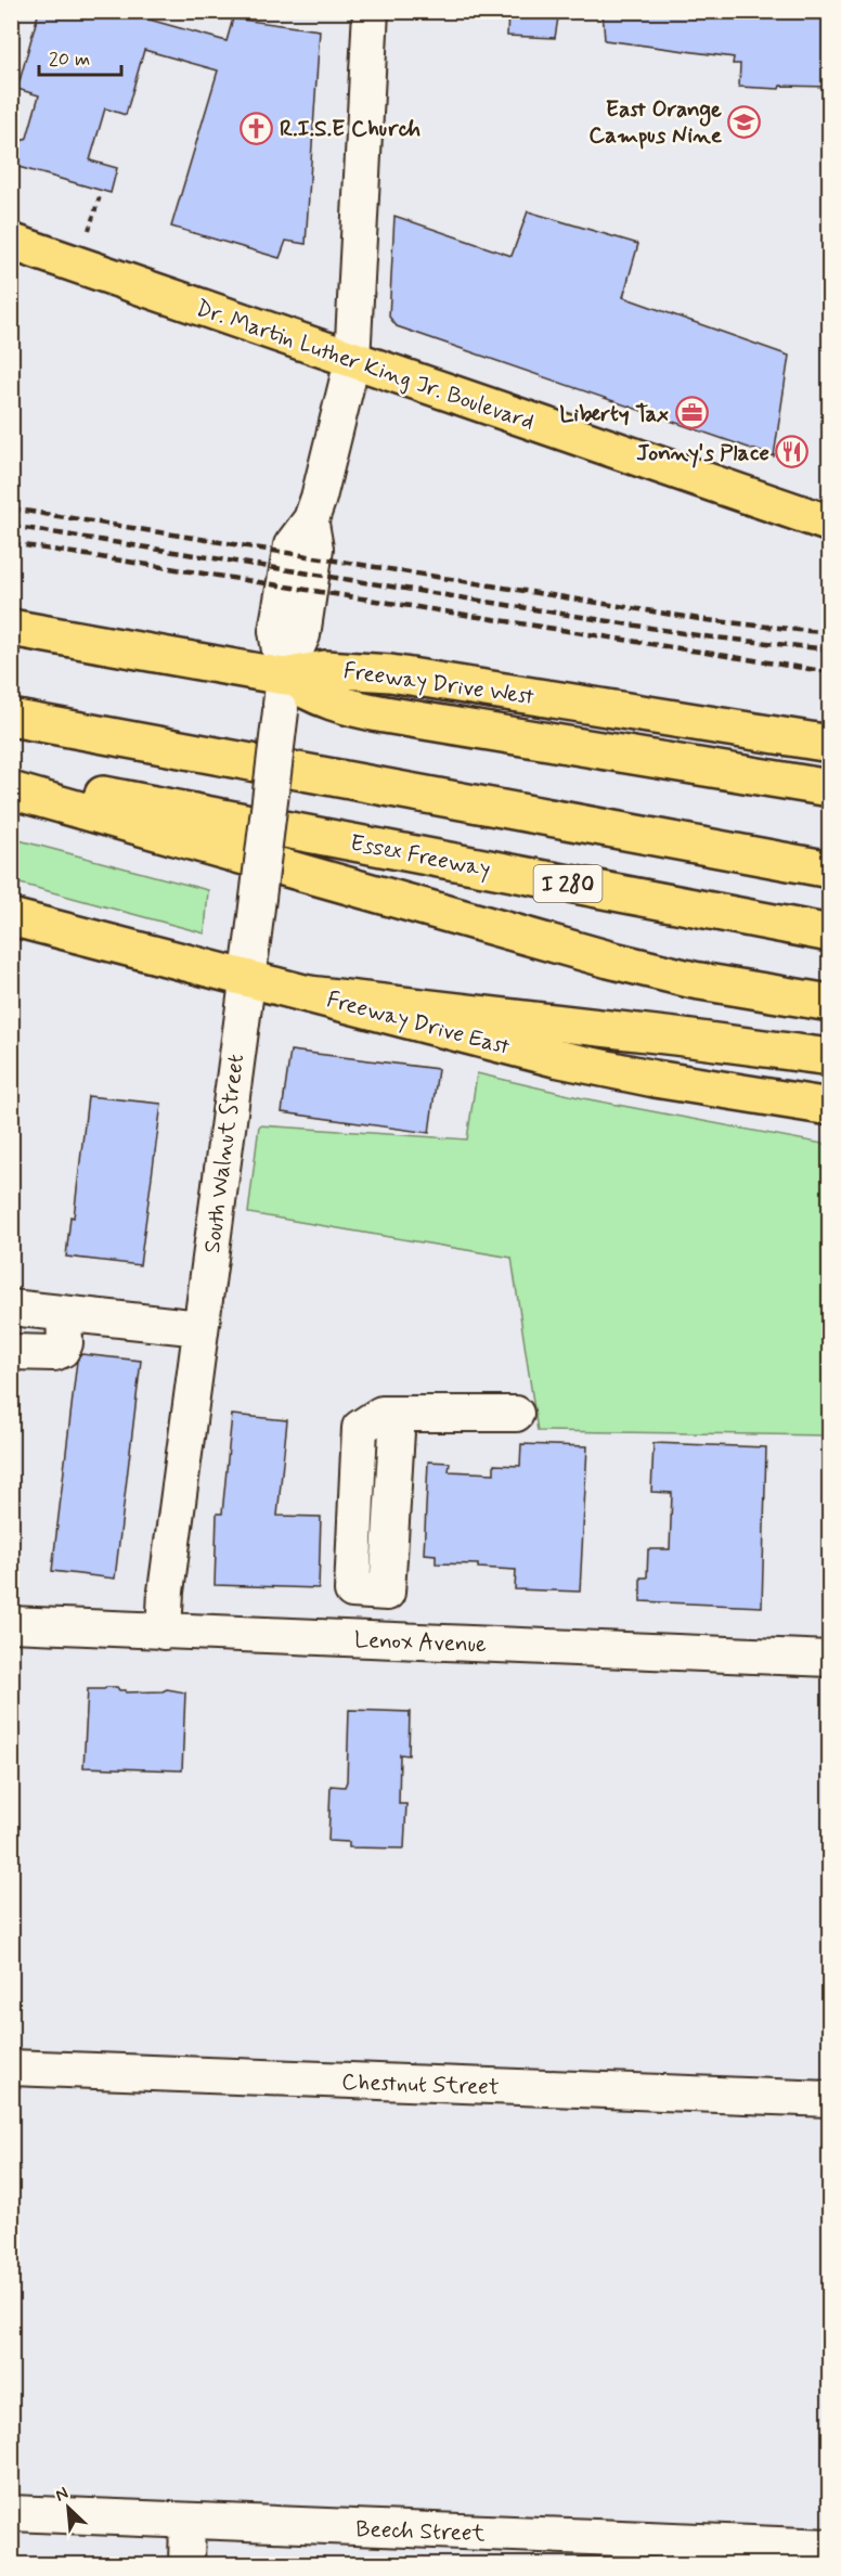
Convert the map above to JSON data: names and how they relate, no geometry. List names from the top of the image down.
{
  "streets": {
    "main road": [
      "Dr. Martin Luther King Jr. Boulevard",
      "Freeway Drive West",
      "Essex Freeway",
      "I 280",
      "Freeway Drive East"
    ],
    "street": [
      "South Walnut Street",
      "Lenox Avenue",
      "Chestnut Street",
      "Beech Street"
    ]
  },
  "crossings": [
    ["Dr. Martin Luther King Jr. Boulevard", "South Walnut Street"],
    ["Freeway Drive West", "South Walnut Street"],
    ["Freeway Drive East", "South Walnut Street"],
    ["South Walnut Street", "Lenox Avenue"]
  ],
  "places": {
    "school or university": ["East Orange Campus Nine"],
    "church": ["R.I.S.E Church"],
    "office": ["Liberty Tax"],
    "restaurant": ["Jonny's Place"]
  },
  "scale_bar": "20 m",
  "north": "top left"
}
